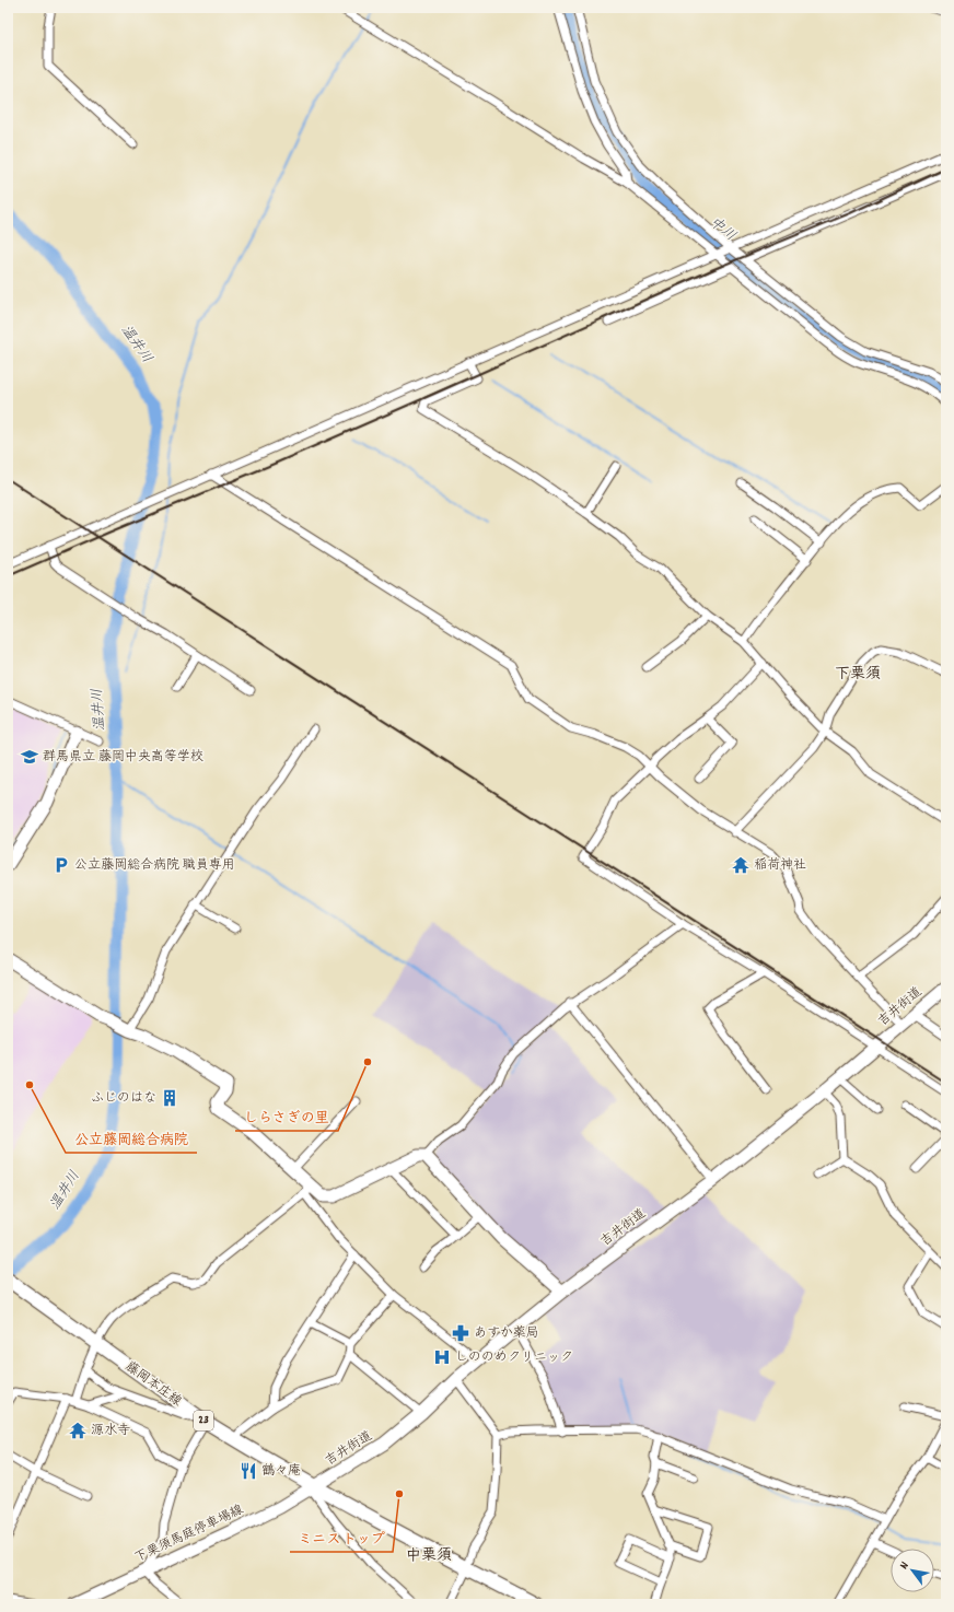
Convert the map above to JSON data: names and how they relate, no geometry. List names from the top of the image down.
{
  "streets": {
    "main road": [
      "吉井街道",
      "藤岡本庄線",
      "23",
      "下栗須馬庭停車場線"
    ]
  },
  "crossings": [
    ["吉井街道", "藤岡本庄線"],
    ["吉井街道", "下栗須馬庭停車場線"],
    ["藤岡本庄線", "下栗須馬庭停車場線"]
  ],
  "districts": ["下栗須", "中栗須"],
  "water": ["中川", "温井川"],
  "places": {
    "school or university": ["群馬県立 藤岡中央高等学校"],
    "parking": ["公立藤岡総合病院 職員専用"],
    "temple": ["稲荷神社", "源水寺"],
    "other": ["しらさぎの里", "公立藤岡総合病院", "ミニストップ"],
    "building": ["ふじのはな"],
    "pharmacy": ["あすか薬局"],
    "hospital": ["しののめクリニック"],
    "restaurant": ["鶴々庵"]
  },
  "north": "top left"
}
